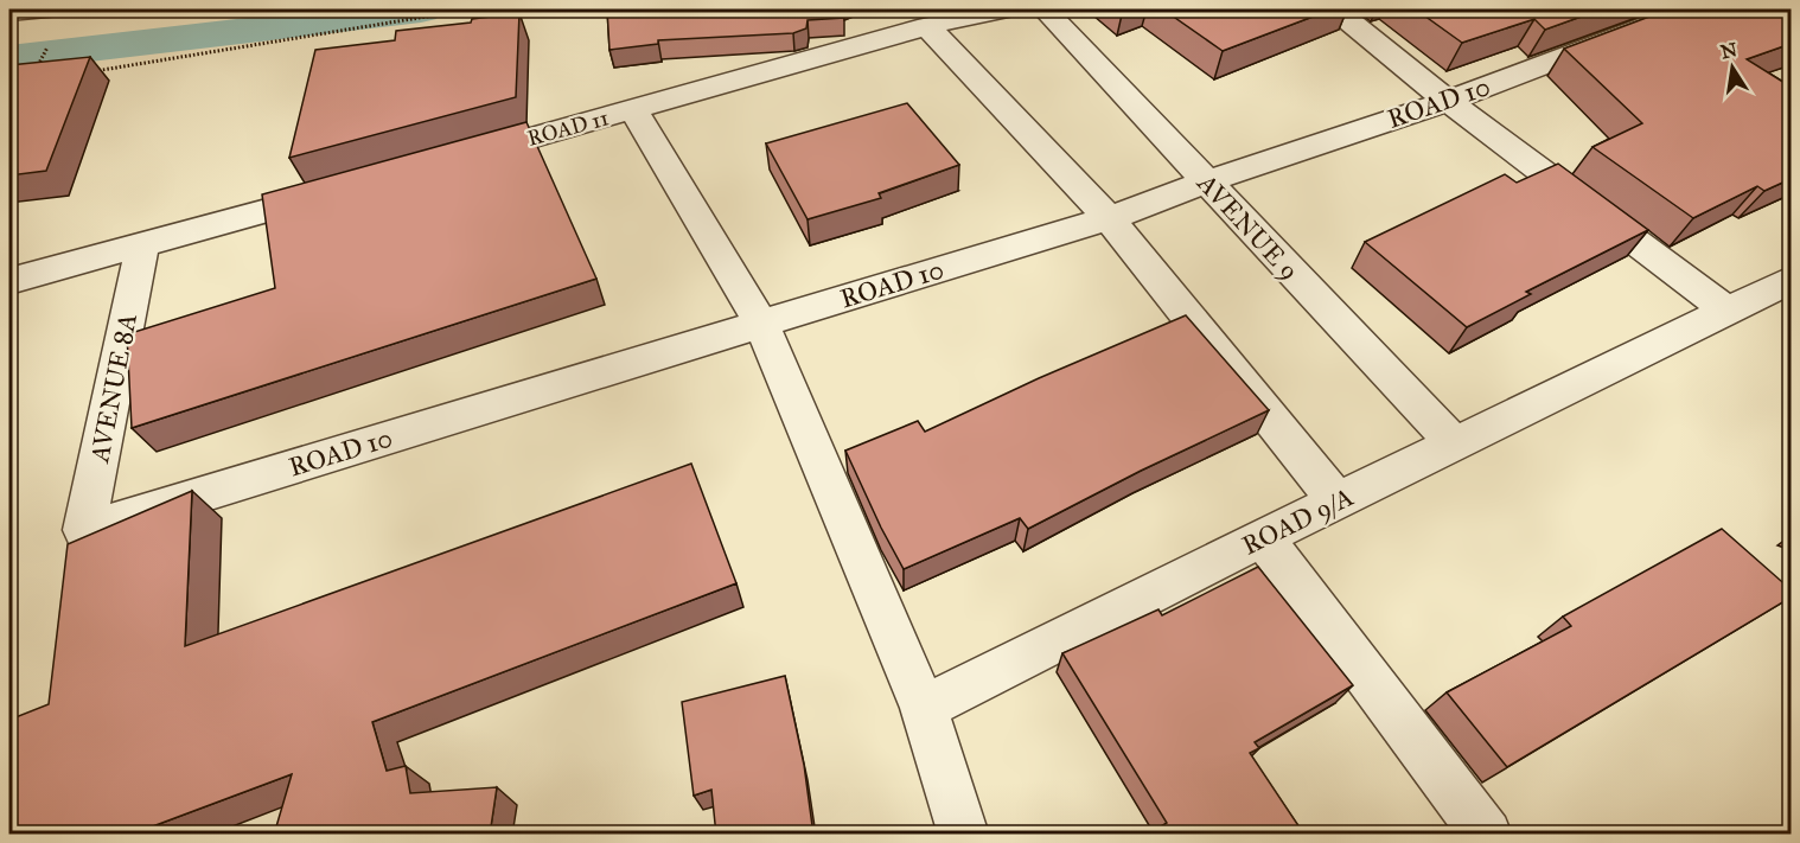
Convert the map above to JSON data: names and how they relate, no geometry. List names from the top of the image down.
{
  "streets": {
    "street": [
      "ROAD 10",
      "ROAD 11",
      "AVENUE 9",
      "AVENUE 8A",
      "ROAD 9/A"
    ]
  },
  "crossings": [
    ["ROAD 10", "AVENUE 9"],
    ["ROAD 10", "AVENUE 8A"],
    ["AVENUE 9", "ROAD 9/A"]
  ],
  "north": "top"
}
